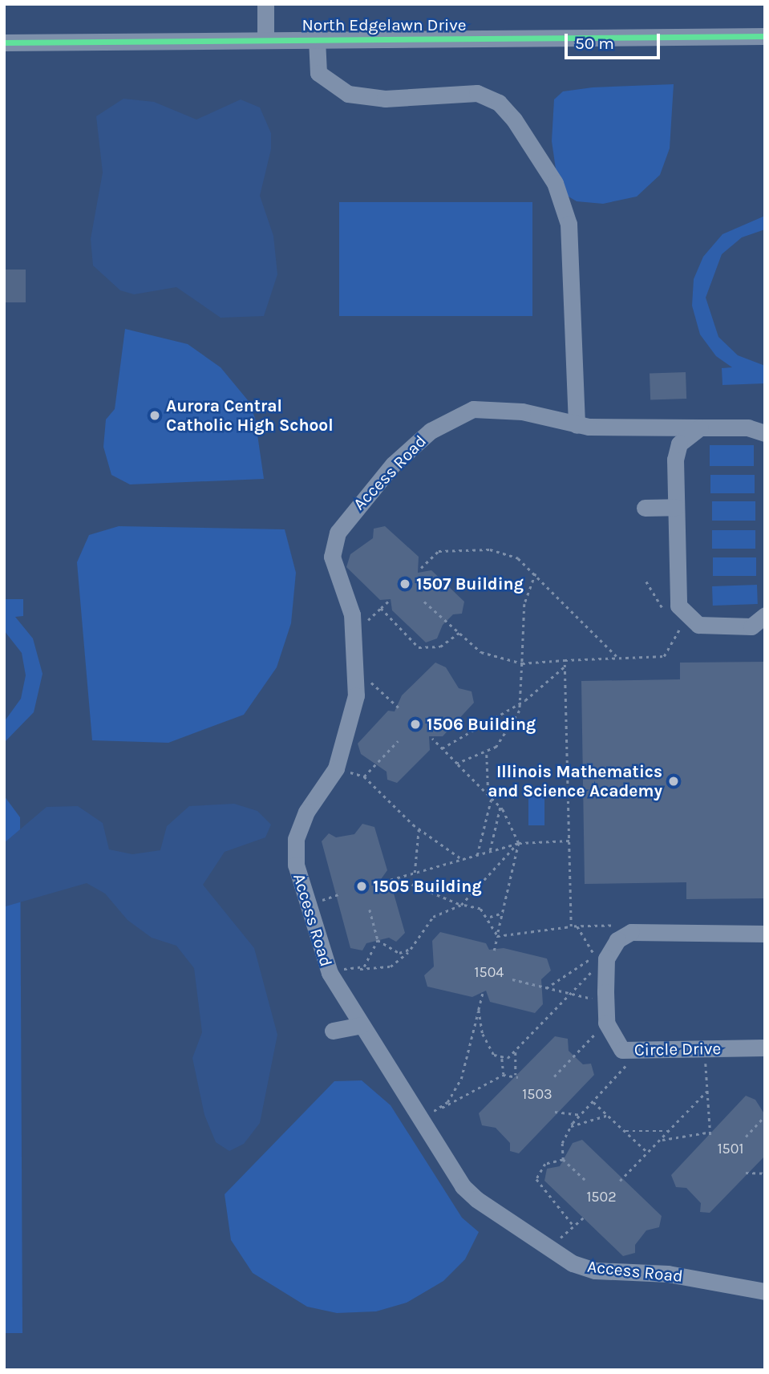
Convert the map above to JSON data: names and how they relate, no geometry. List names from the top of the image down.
{
  "streets": {
    "street": ["North Edgelawn Drive", "Access Road", "Circle Drive"]
  },
  "places": [
    "Aurora Central Catholic High School",
    "1507 Building",
    "1506 Building",
    "Illinois Mathematics and Science Academy",
    "1505 Building"
  ],
  "house_numbers": [
    "1504",
    "1503",
    "1501",
    "1502"
  ],
  "scale_bar": "50 m"
}
